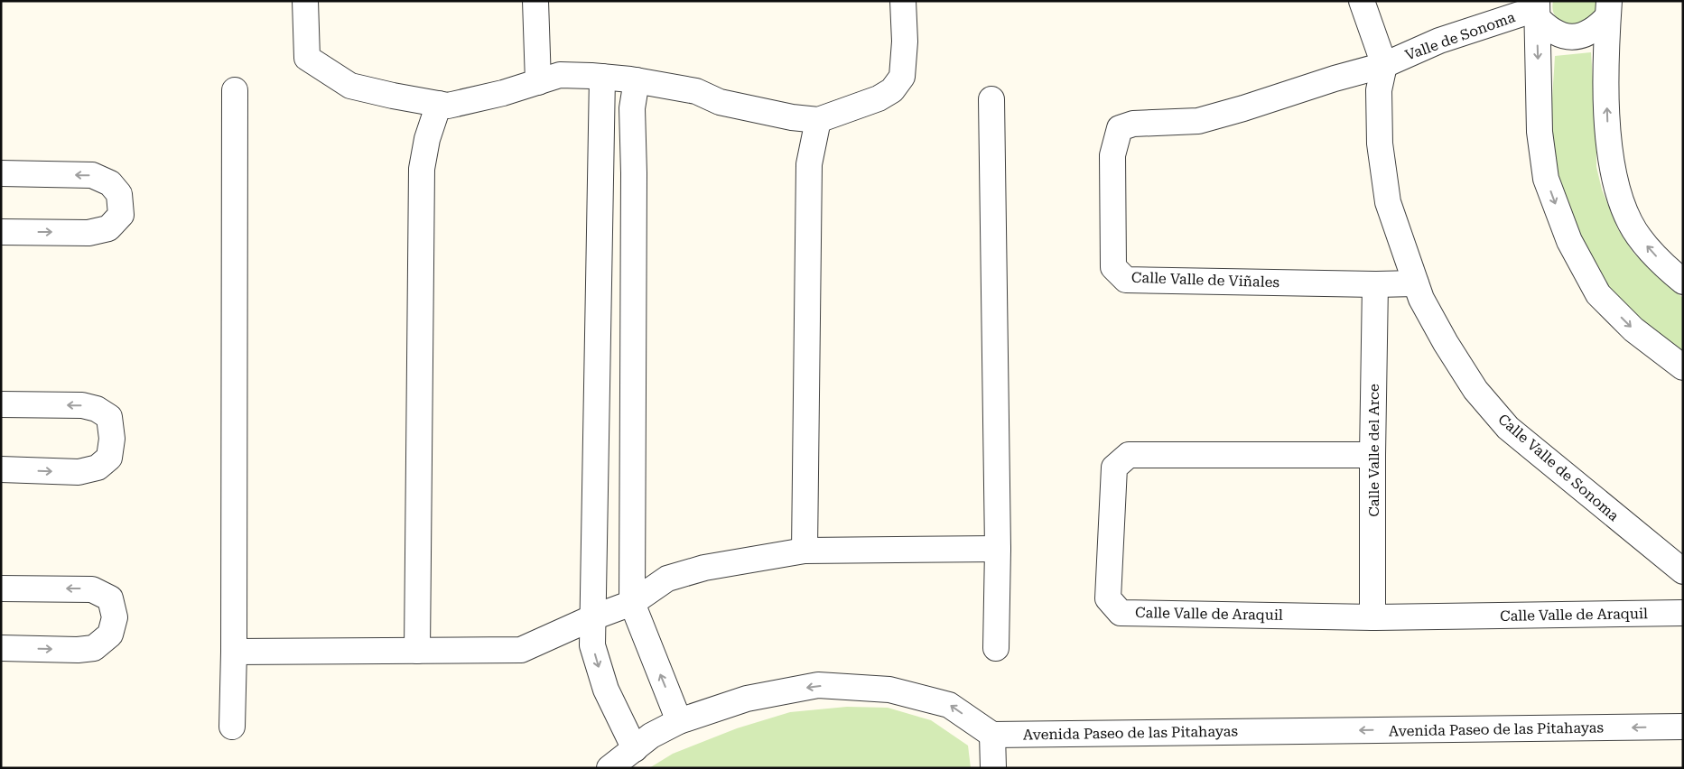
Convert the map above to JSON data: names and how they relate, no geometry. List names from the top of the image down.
{
  "streets": {
    "street": [
      "Valle de Sonoma",
      "Calle Valle de Viñales",
      "Calle Valle del Arce",
      "Calle Valle de Sonoma",
      "Calle Valle de Araquil",
      "Avenida Paseo de las Pitahayas"
    ]
  },
  "crossings": [
    ["Valle de Sonoma", "Calle Valle de Viñales"],
    ["Valle de Sonoma", "Calle Valle de Sonoma"],
    ["Calle Valle de Viñales", "Calle Valle del Arce"],
    ["Calle Valle de Viñales", "Calle Valle de Sonoma"],
    ["Calle Valle del Arce", "Calle Valle de Araquil"]
  ],
  "one_way": ["Avenida Paseo de las Pitahayas"]
}
